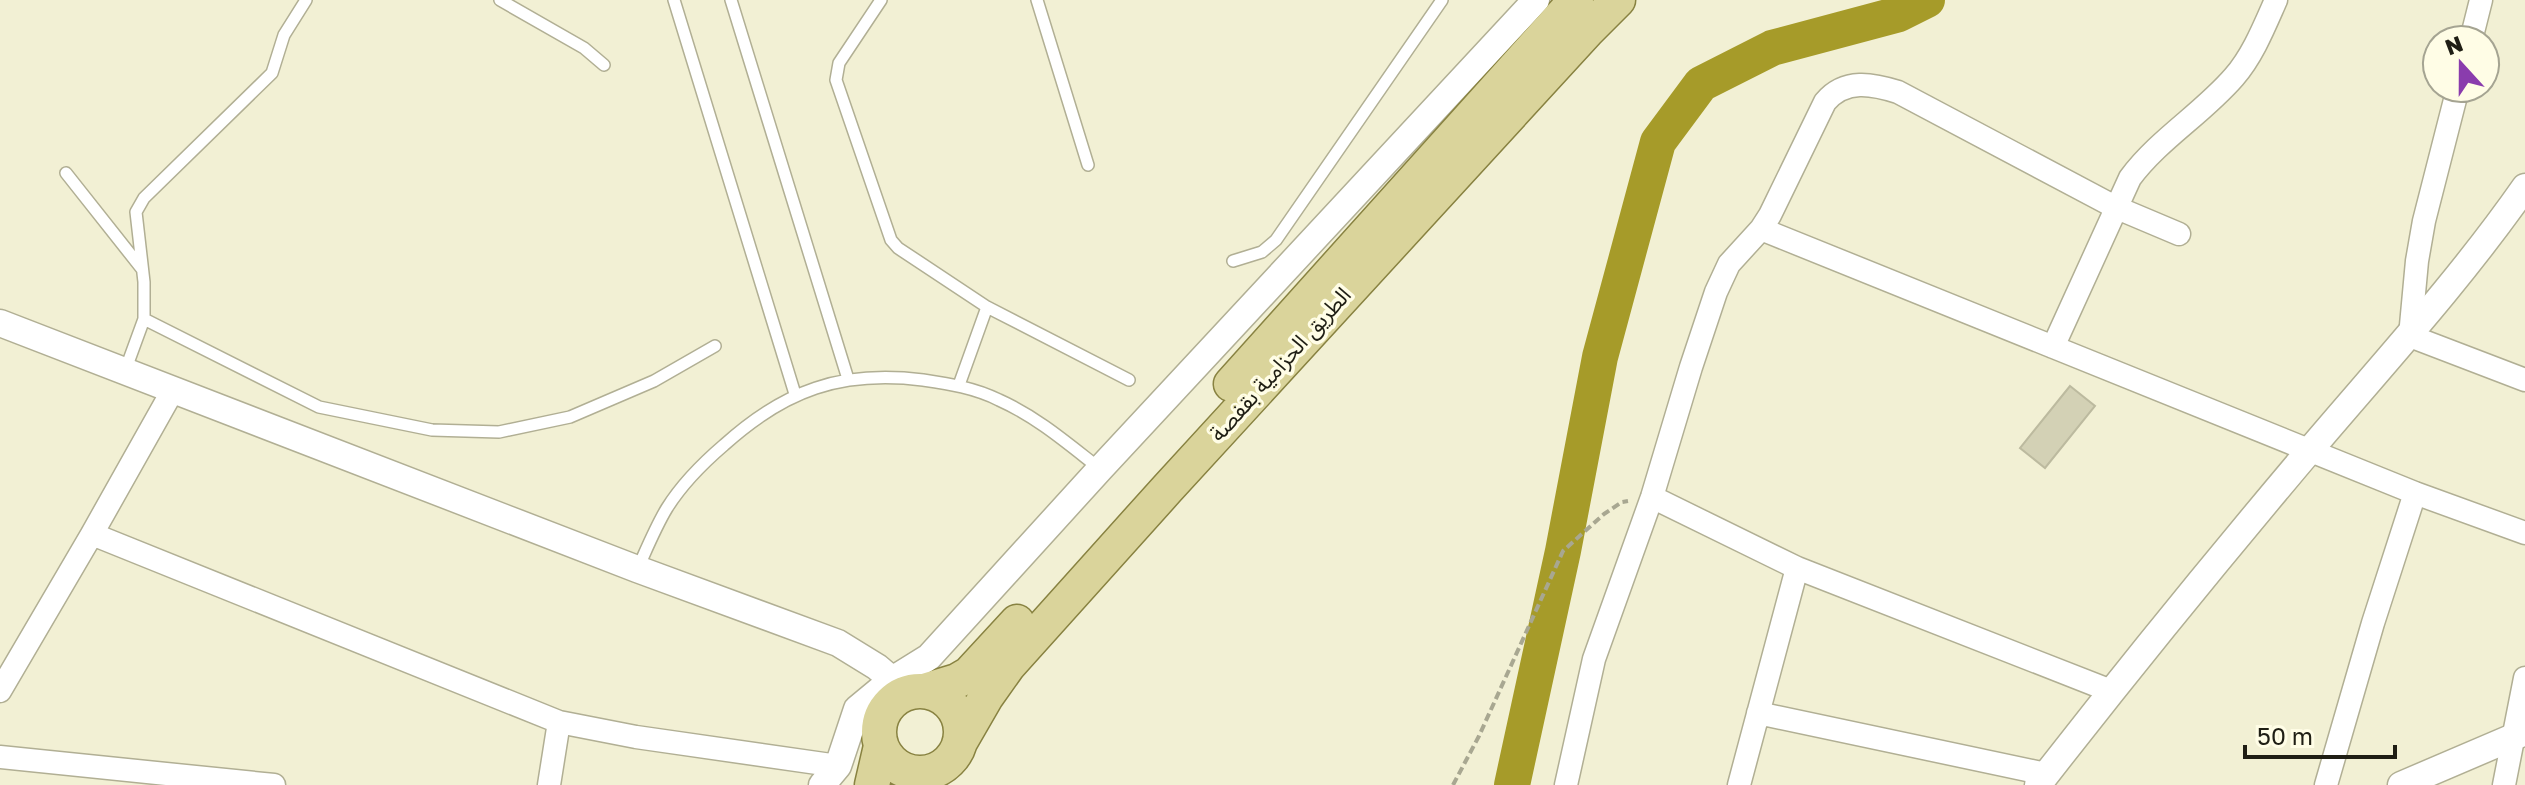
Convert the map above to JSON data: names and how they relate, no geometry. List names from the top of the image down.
{
  "streets": {
    "main road": ["الطريق الحزامية بقفصة"]
  },
  "scale_bar": "50 m",
  "north": "top"
}
